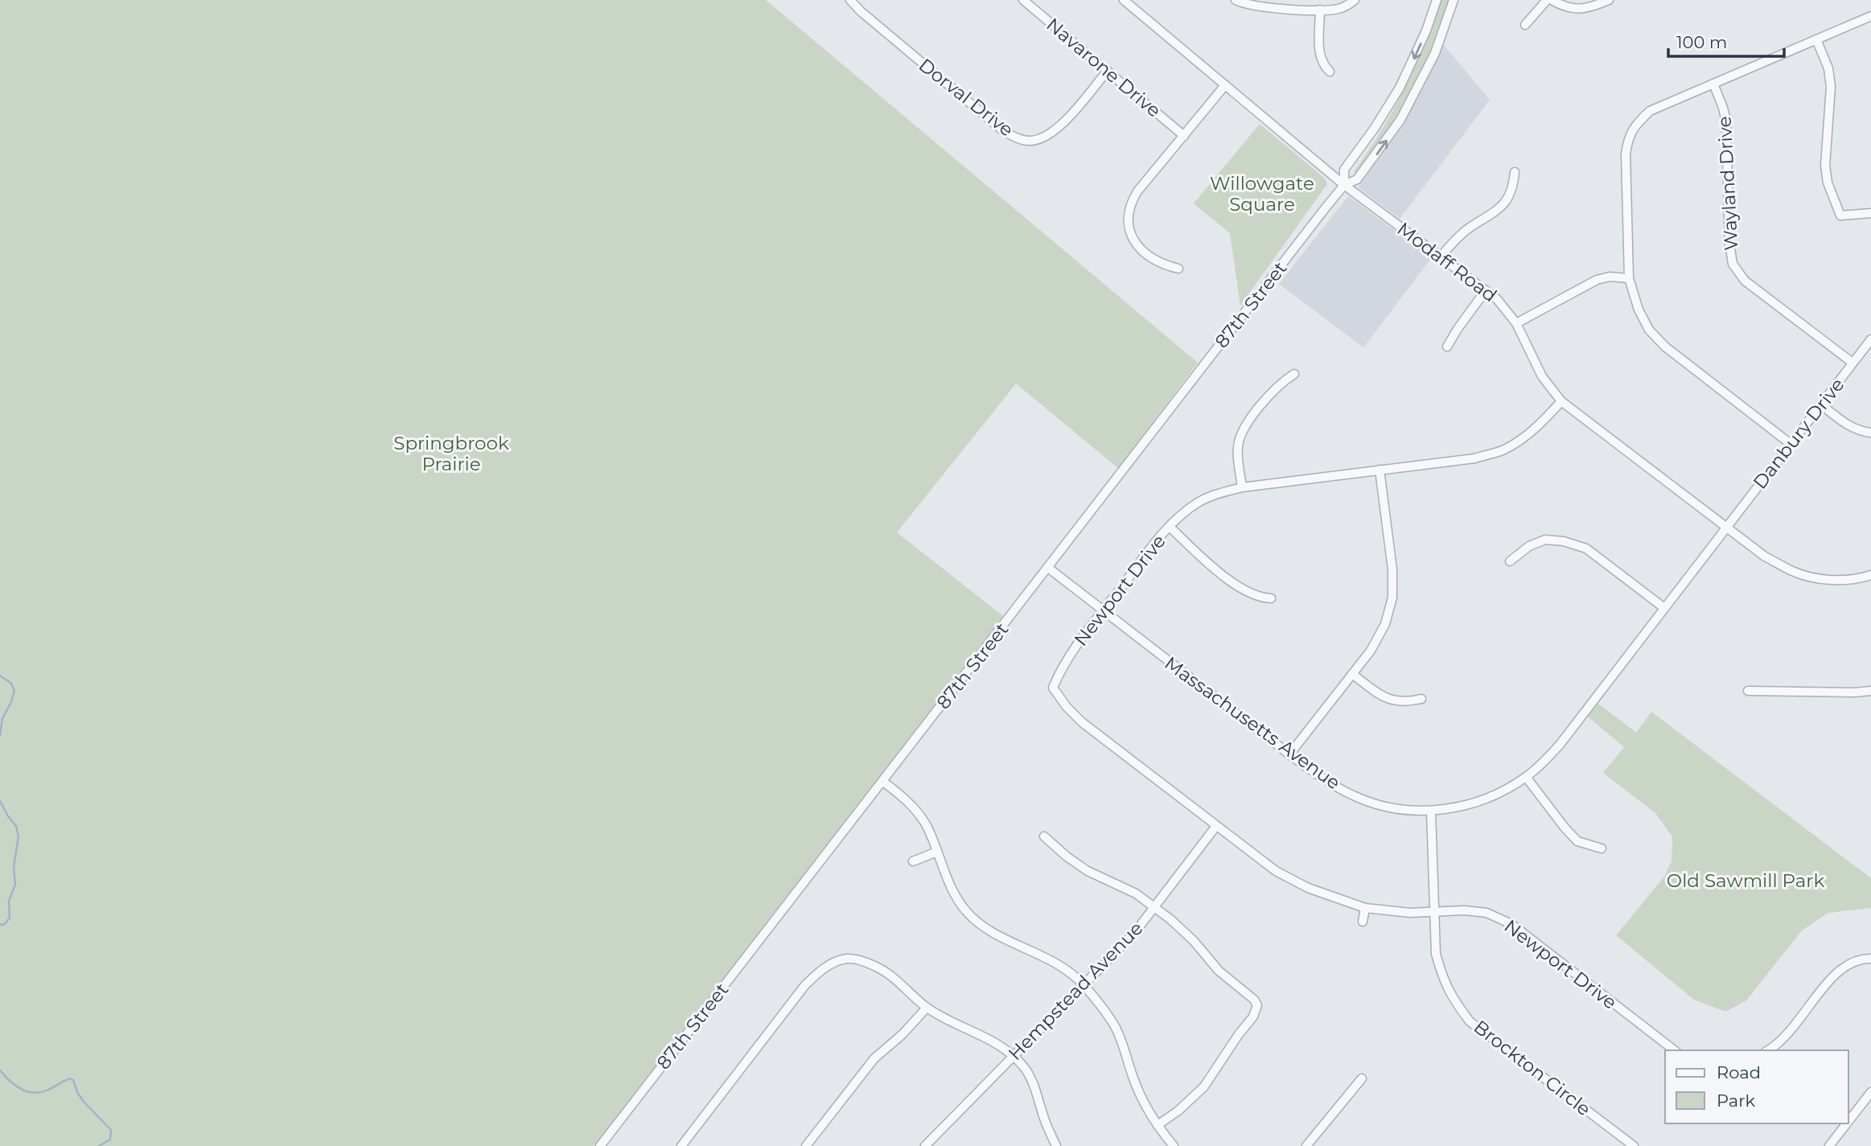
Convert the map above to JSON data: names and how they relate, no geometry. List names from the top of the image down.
{
  "streets": {
    "street": [
      "Navarone Drive",
      "Dorval Drive",
      "Wayland Drive",
      "Modaff Road",
      "87th Street",
      "Danbury Drive",
      "Newport Drive",
      "Massachusetts Avenue",
      "Hempstead Avenue",
      "Brockton Circle"
    ]
  },
  "crossings": [
    ["Navarone Drive", "Dorval Drive"],
    ["Wayland Drive", "Danbury Drive"],
    ["Modaff Road", "87th Street"],
    ["Modaff Road", "Danbury Drive"],
    ["Modaff Road", "Newport Drive"],
    ["Modaff Road", "Massachusetts Avenue"],
    ["87th Street", "Massachusetts Avenue"],
    ["Danbury Drive", "Massachusetts Avenue"],
    ["Newport Drive", "Massachusetts Avenue"],
    ["Newport Drive", "Hempstead Avenue"],
    ["Newport Drive", "Brockton Circle"],
    ["Massachusetts Avenue", "Brockton Circle"]
  ],
  "parks": ["Willowgate Square", "Springbrook Prairie", "Old Sawmill Park"],
  "legend": ["Road", "Park"],
  "scale_bar": "100 m"
}
